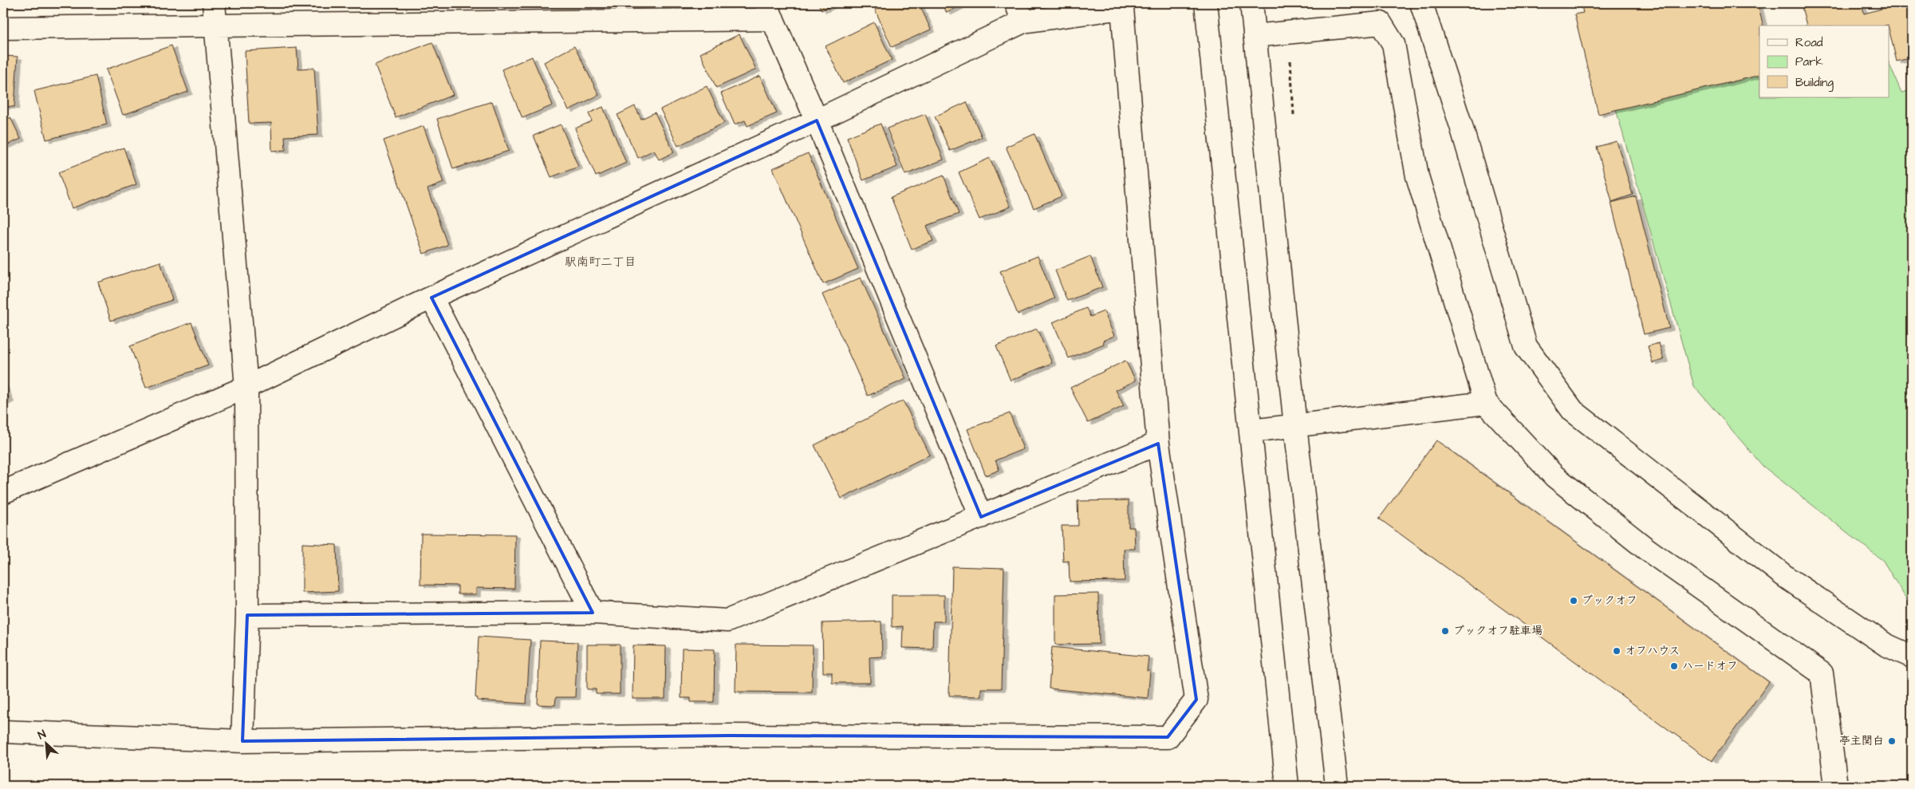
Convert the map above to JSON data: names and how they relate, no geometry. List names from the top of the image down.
{
  "districts": ["駅南町二丁目"],
  "places": [
    "ブックオフ",
    "ブックオフ駐車場",
    "オフハウス",
    "ハードオフ",
    "亭主関白"
  ],
  "legend": ["Road", "Park", "Building"],
  "north": "top left"
}
